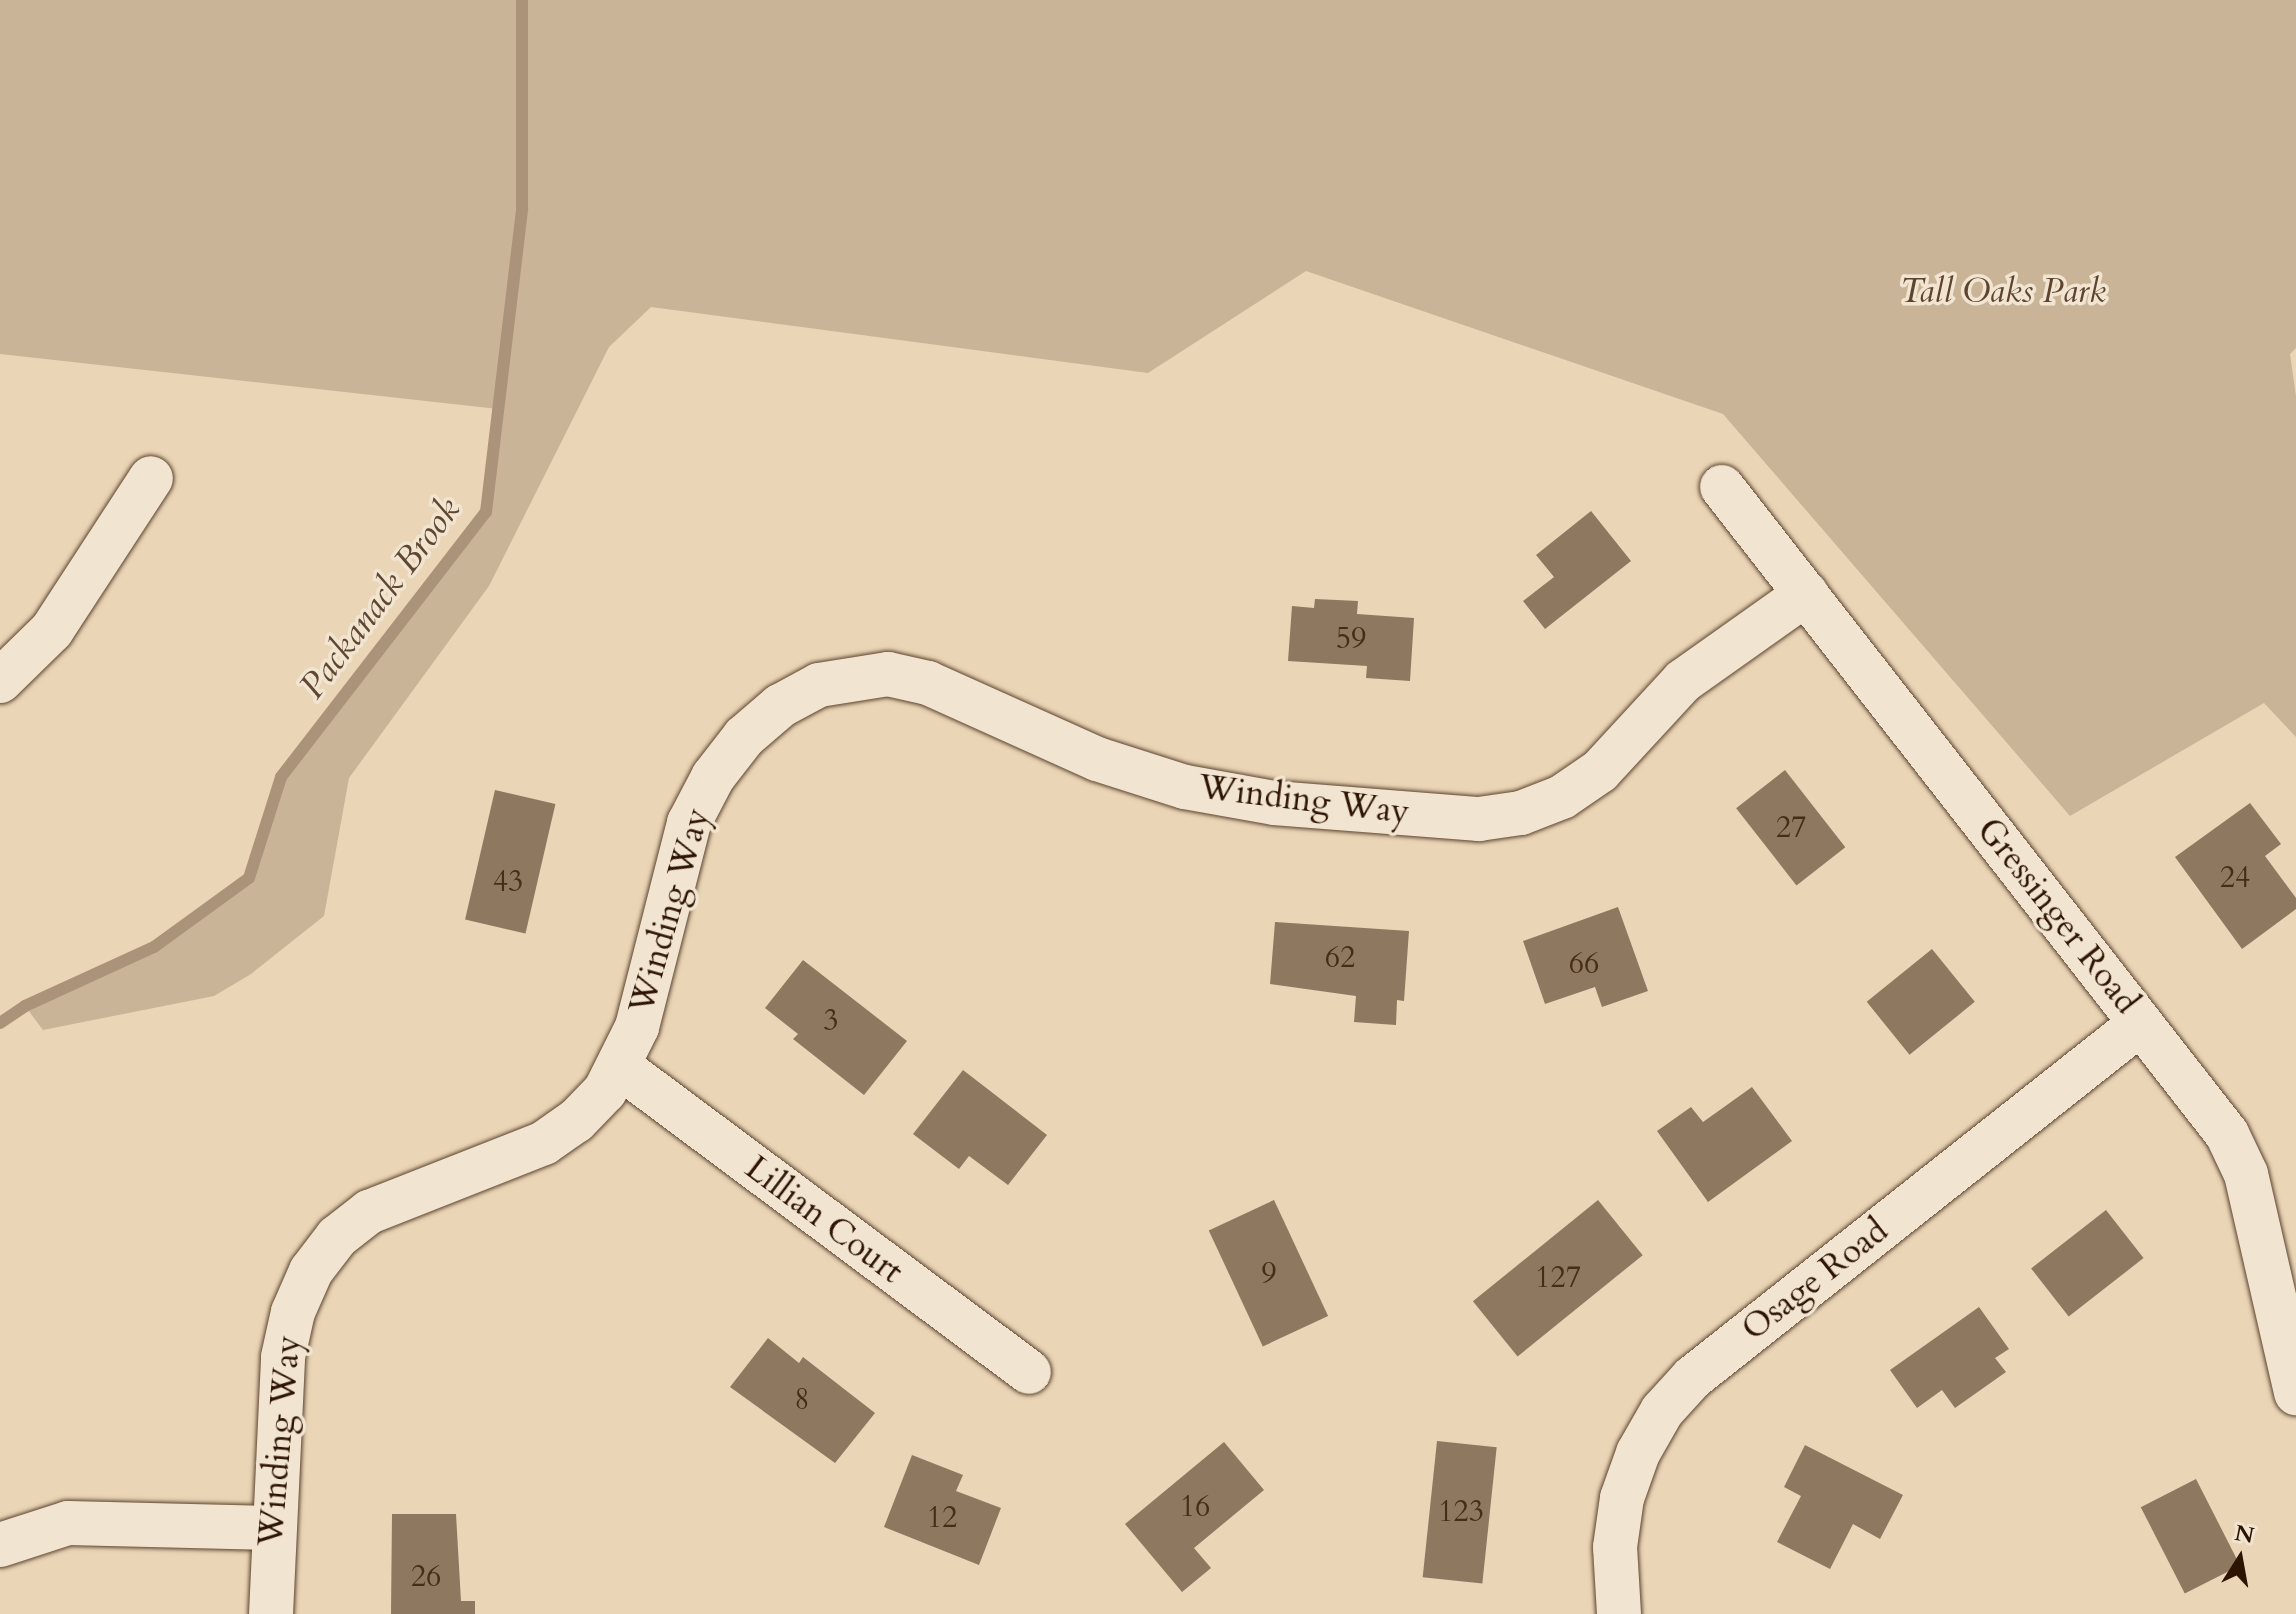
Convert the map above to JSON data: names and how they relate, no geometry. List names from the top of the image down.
{
  "streets": {
    "street": [
      "Winding Way",
      "Gressinger Road",
      "Lillian Court",
      "Osage Road"
    ]
  },
  "crossings": [
    ["Winding Way", "Gressinger Road"],
    ["Winding Way", "Lillian Court"],
    ["Gressinger Road", "Osage Road"]
  ],
  "water": ["Packanack Brook"],
  "parks": ["Tall Oaks Park"],
  "house_numbers": [
    "59",
    "27",
    "24",
    "43",
    "62",
    "66",
    "3",
    "9",
    "127",
    "8",
    "16",
    "123",
    "12",
    "26"
  ],
  "north": "top"
}
